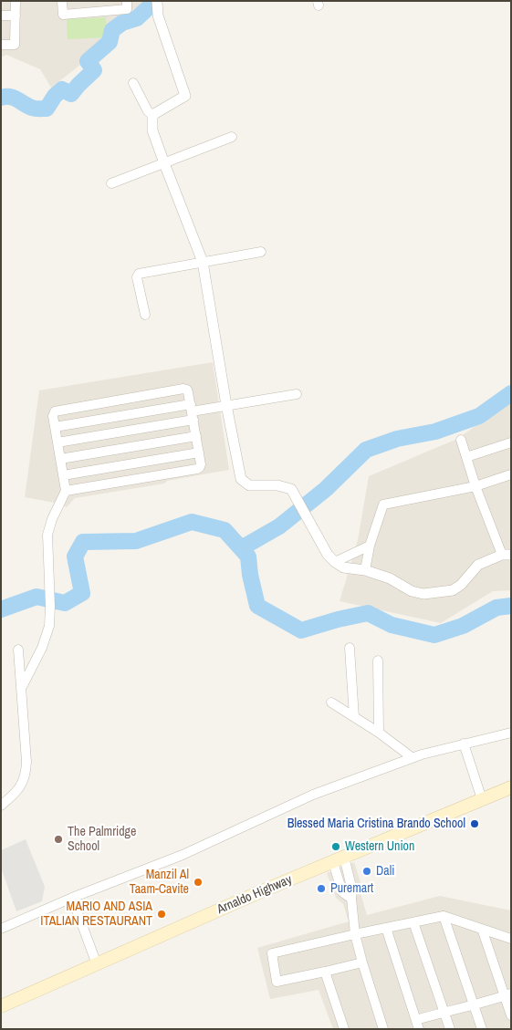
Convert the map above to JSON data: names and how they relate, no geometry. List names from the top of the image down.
{
  "streets": {
    "main road": ["Arnaldo Highway"]
  },
  "places": [
    "Blessed Maria Cristina Brando School",
    "The Palmridge School",
    "Western Union",
    "Dali",
    "Manzil Al Taam-Cavite",
    "Puremart",
    "MARIO AND ASIA ITALIAN RESTAURANT"
  ]
}
